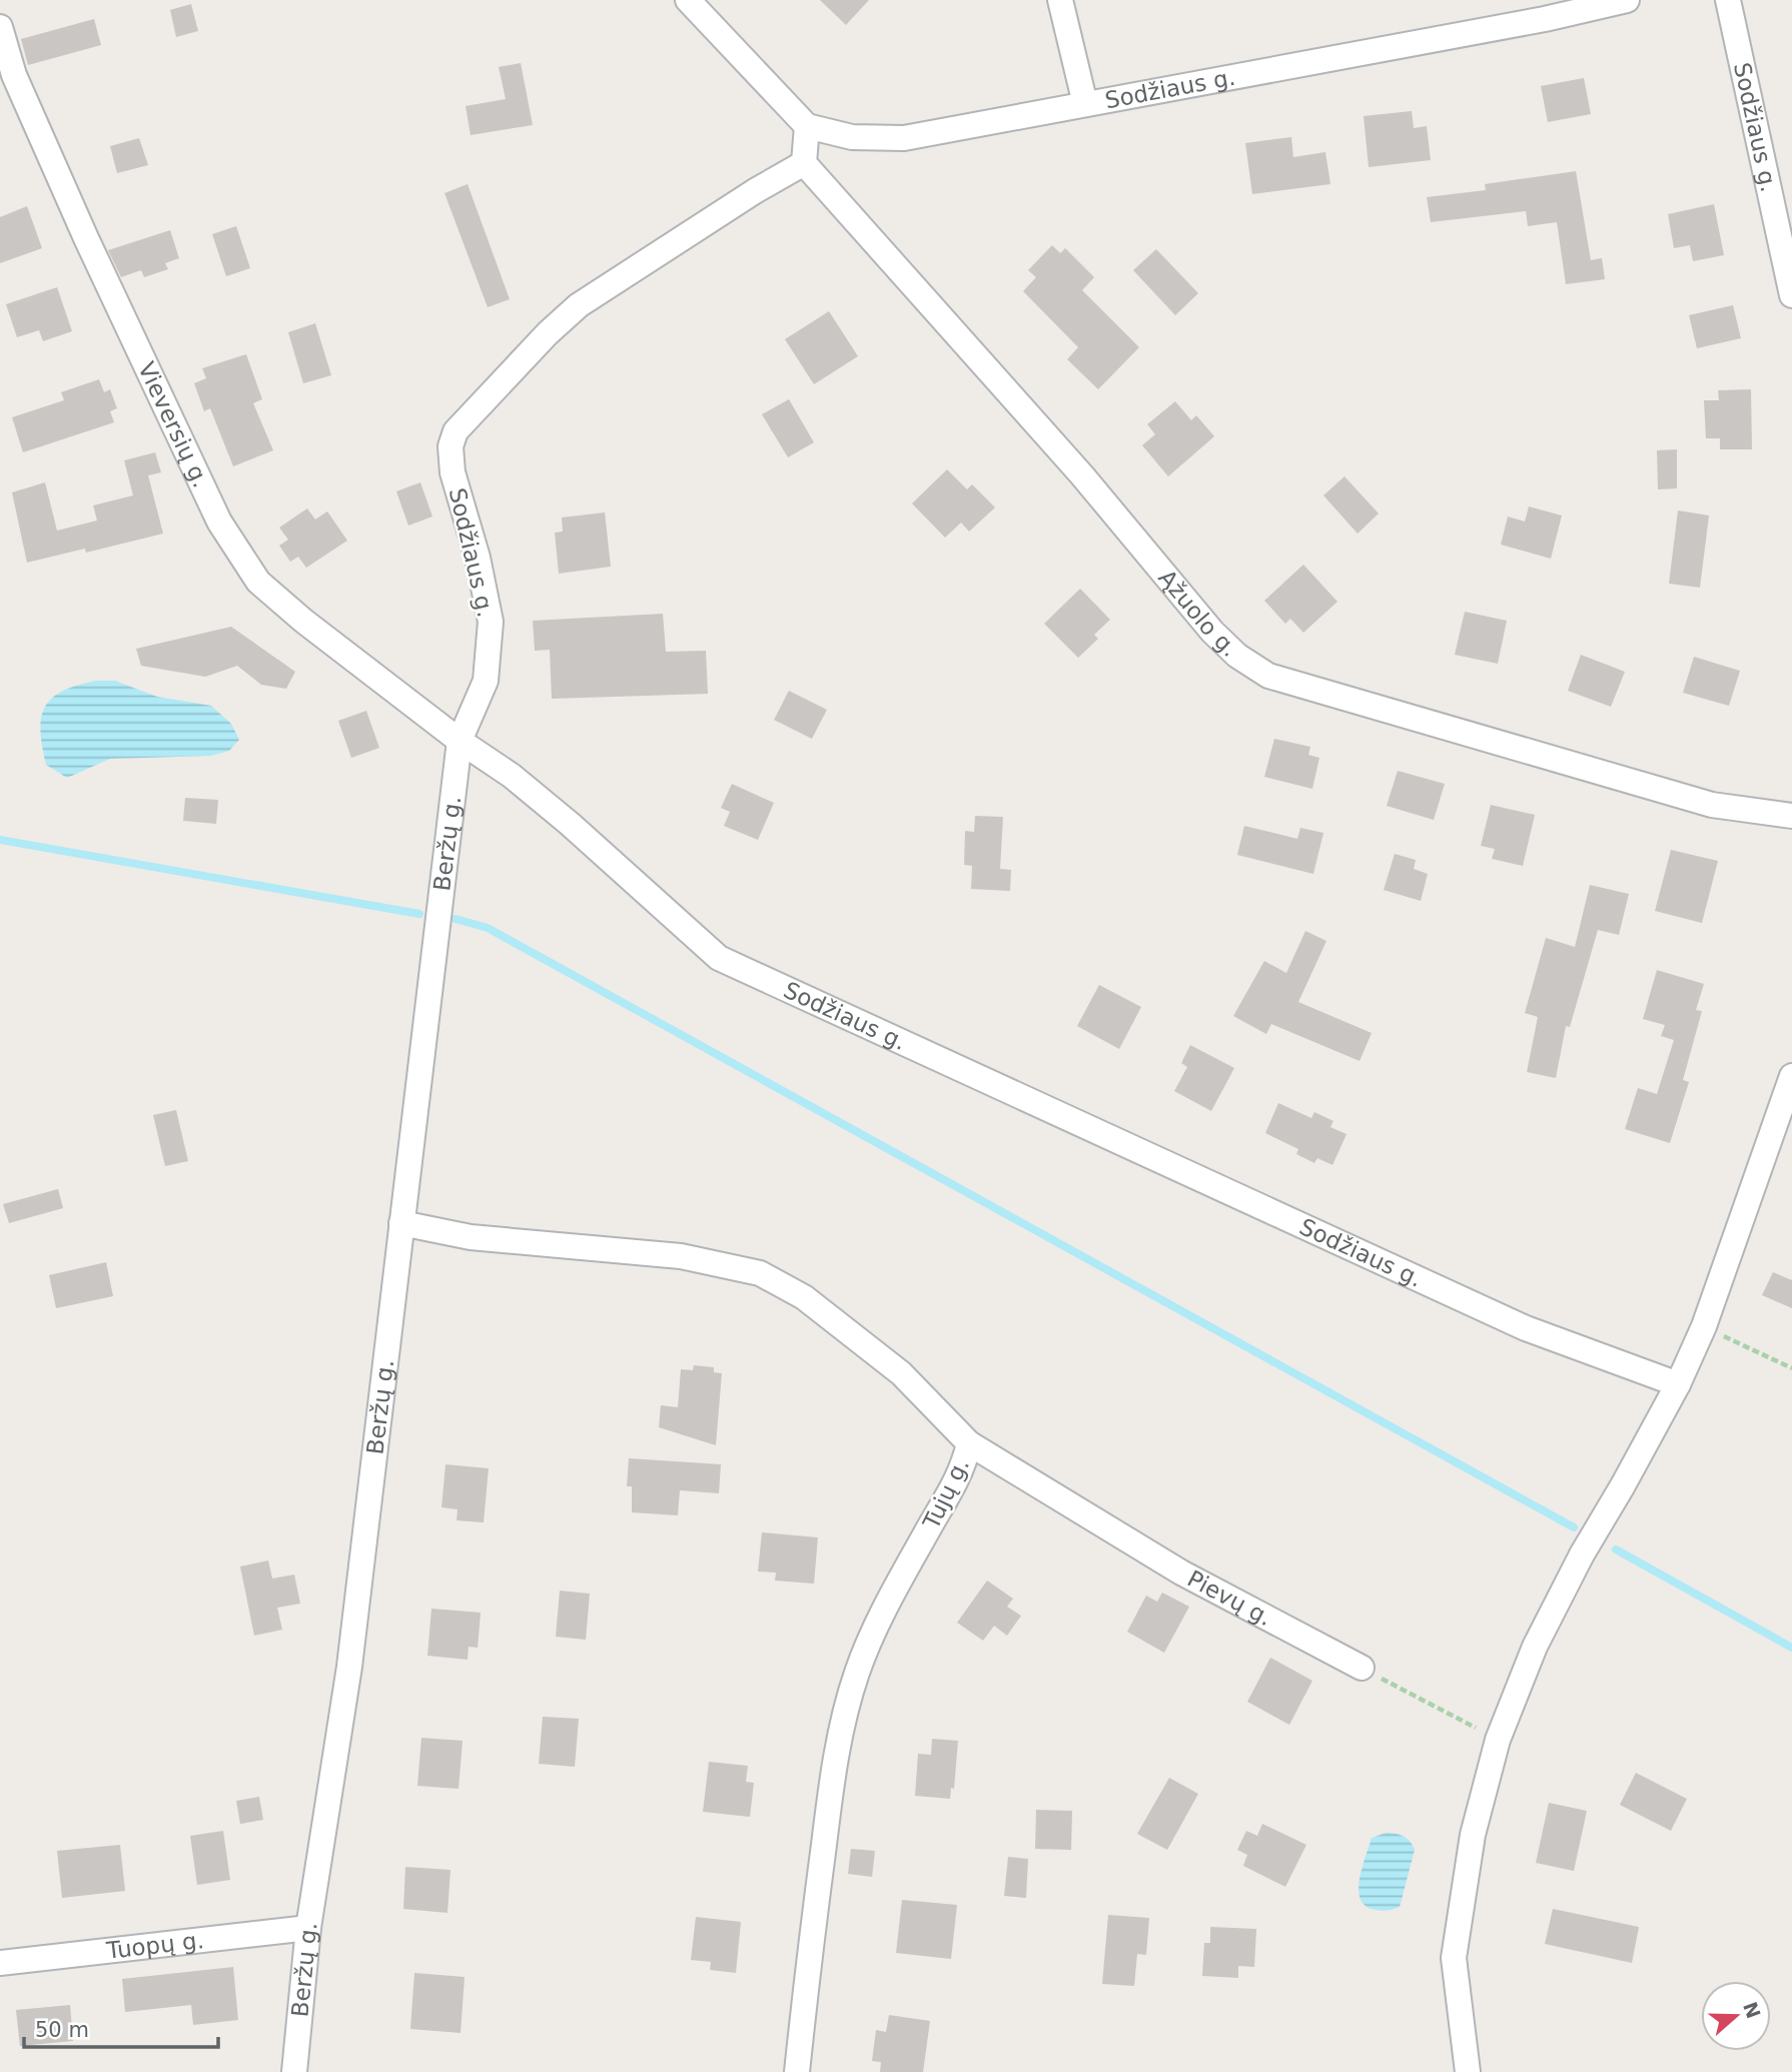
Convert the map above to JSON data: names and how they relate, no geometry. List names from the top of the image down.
{
  "streets": {
    "street": [
      "Sodžiaus g.",
      "Vieversių g.",
      "Ąžuolo g.",
      "Beržų g.",
      "Tujų g.",
      "Pievų g.",
      "Tuopų g."
    ]
  },
  "crossings": [
    ["Sodžiaus g.", "Vieversių g."],
    ["Sodžiaus g.", "Ąžuolo g."],
    ["Sodžiaus g.", "Beržų g."],
    ["Vieversių g.", "Beržų g."],
    ["Beržų g.", "Tujų g."],
    ["Beržų g.", "Tuopų g."],
    ["Tujų g.", "Pievų g."]
  ],
  "scale_bar": "50 m",
  "north": "right"
}
